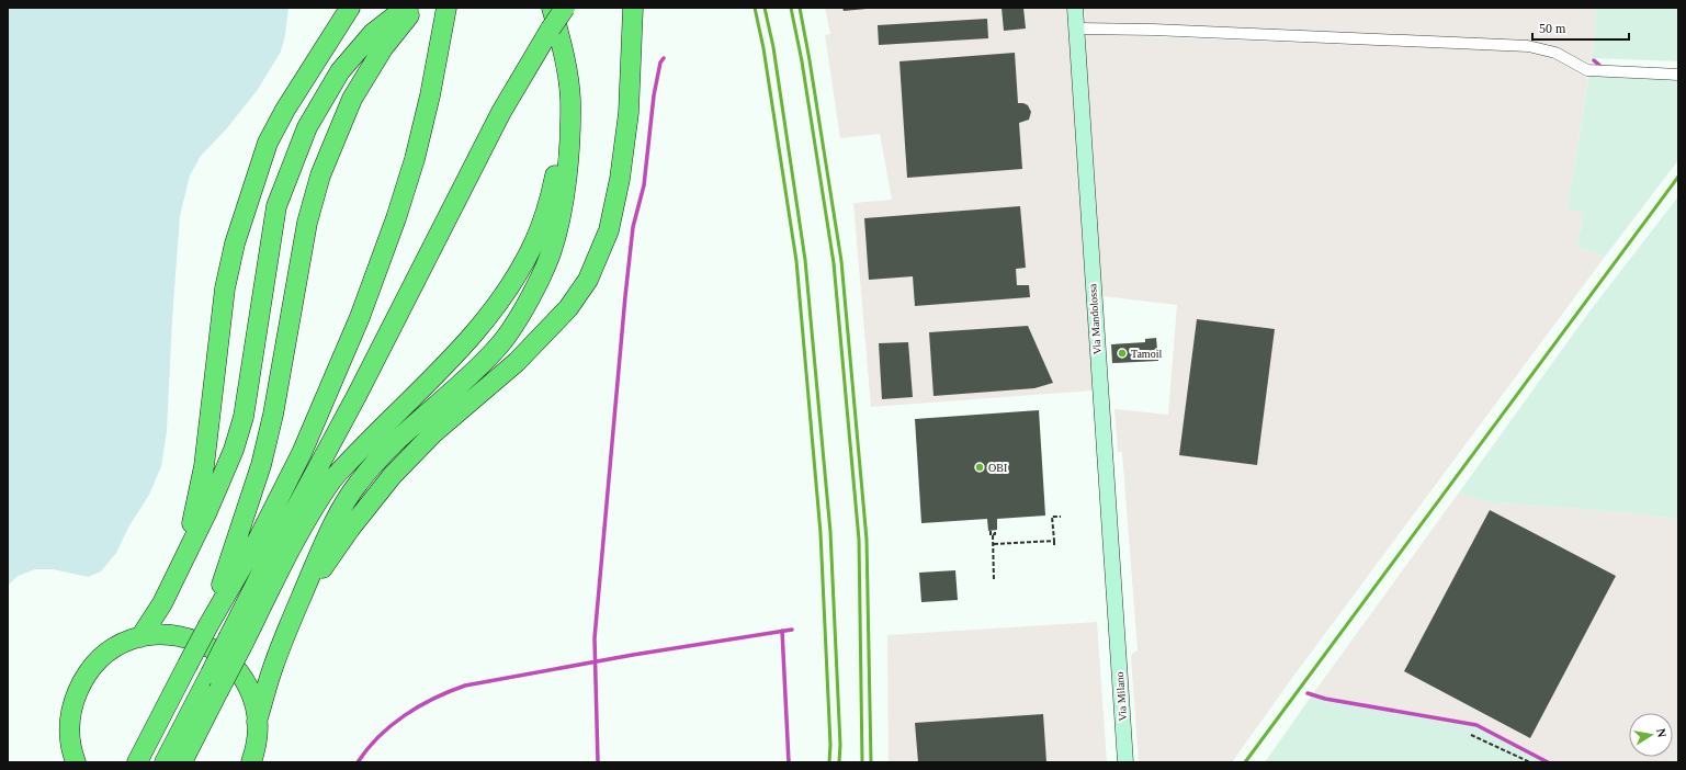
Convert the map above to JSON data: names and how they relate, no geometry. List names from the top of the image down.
{
  "streets": {
    "main road": ["Via Mandolossa", "Via Milano"]
  },
  "crossings": [
    ["Via Mandolossa", "Via Milano"]
  ],
  "places": ["Tamoil", "OBI"],
  "scale_bar": "50 m",
  "north": "right"
}
